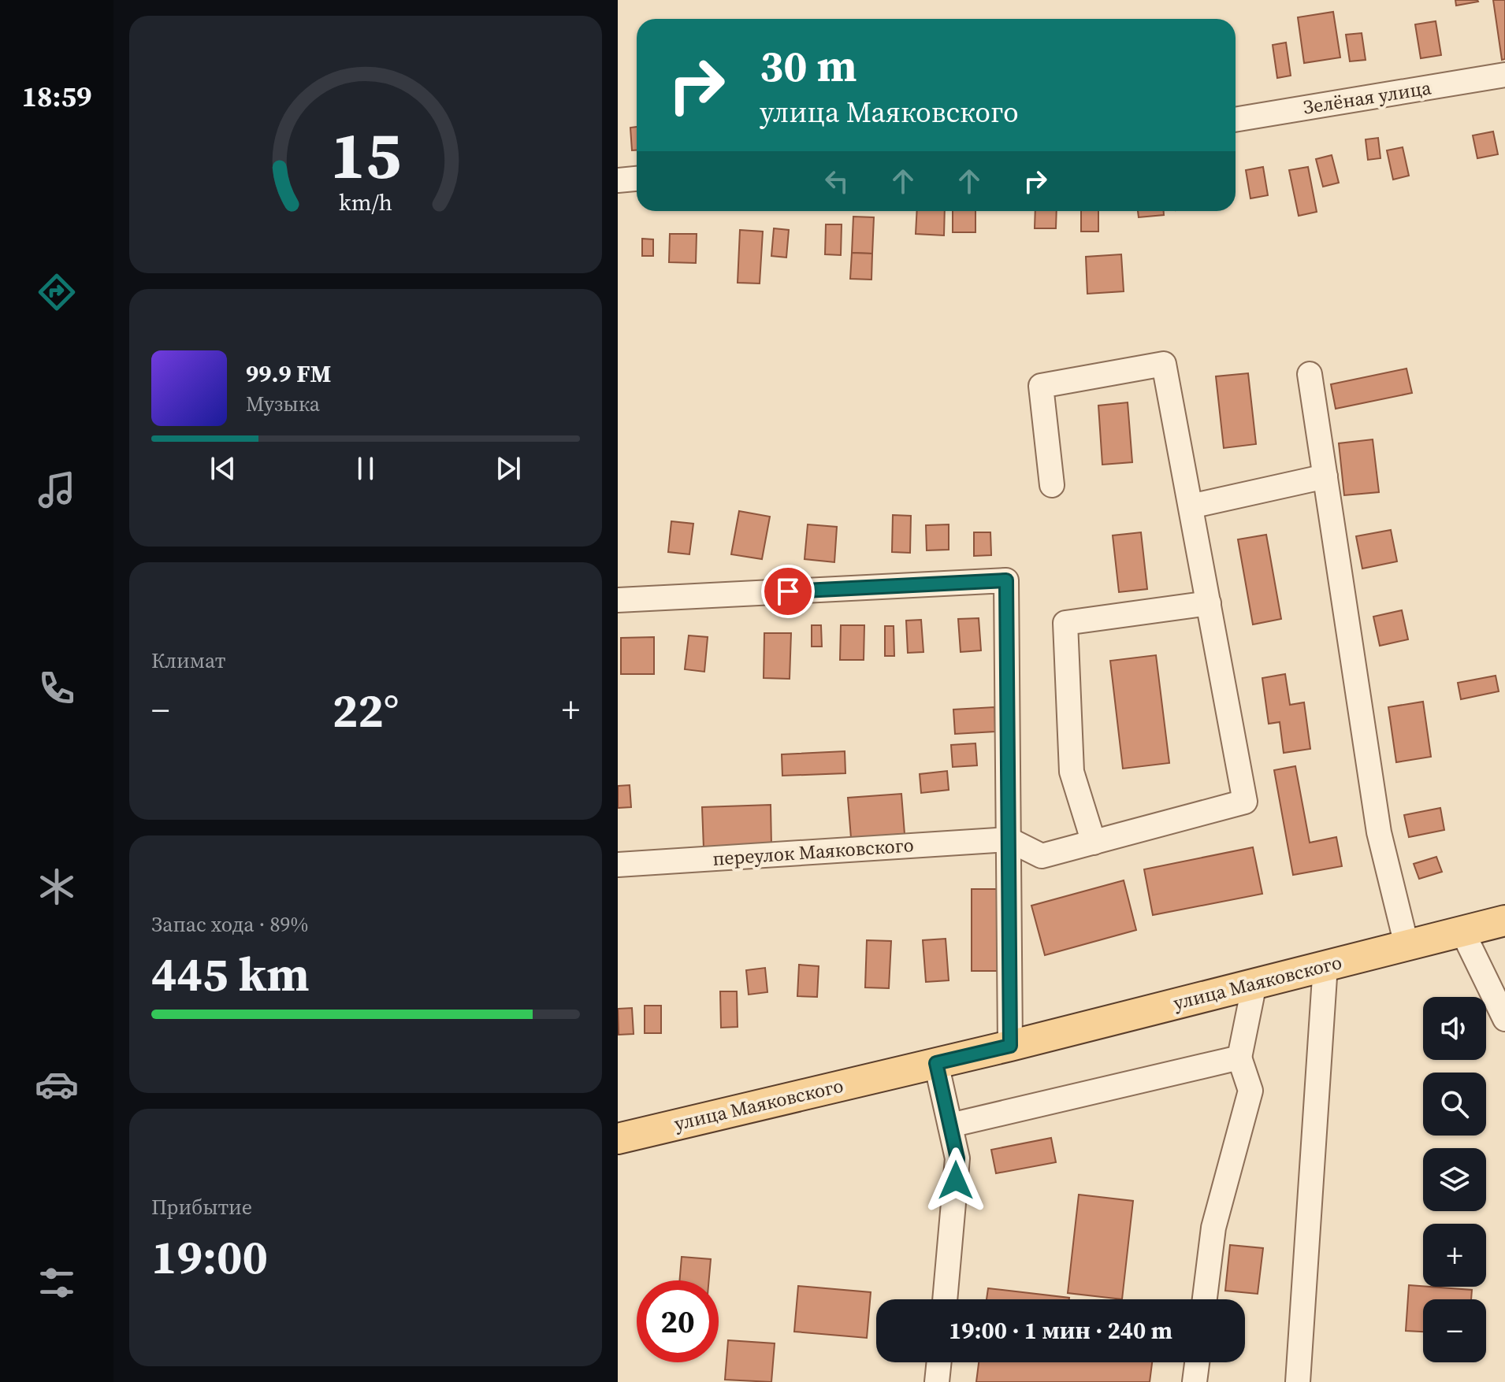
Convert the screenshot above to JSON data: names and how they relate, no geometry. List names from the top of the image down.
{
  "streets": {
    "main road": ["улица Маяковского"],
    "street": ["Зелёная улица", "переулок Маяковского"]
  },
  "page": {
    "tabs": "18:59",
    "turn": ["30 m", "улица Маяковского"],
    "song": ["99.9 FM", "Музыка"],
    "tile": [
      "Климат",
      ["Запас хода · 89%", "445 km"],
      ["Прибытие", "19:00"]
    ],
    "heat": ["−", "22°", "+"],
    "map_buttons": ["+", "−"],
    "limit": "20",
    "trip": "19:00 · 1 мин · 240 m",
    "gauge": ["15", "km/h"]
  }
}
